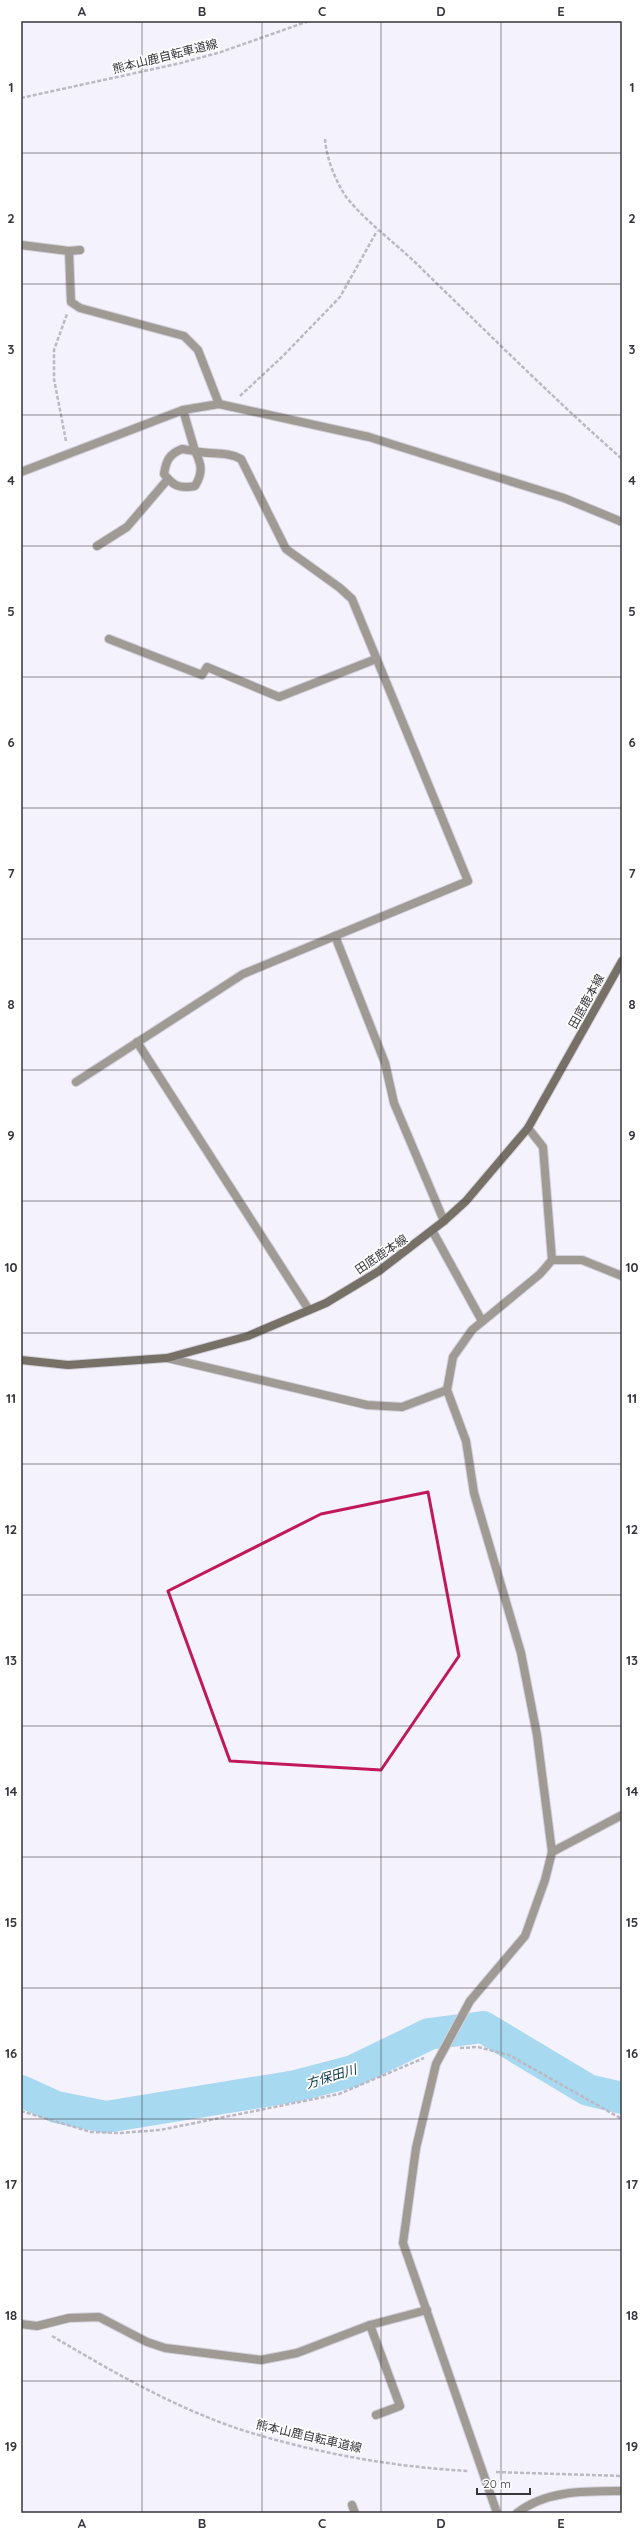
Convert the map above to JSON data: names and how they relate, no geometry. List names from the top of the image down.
{
  "streets": {
    "main road": ["田底鹿本線"],
    "path": ["熊本山鹿自転車道線"]
  },
  "water": ["方保田川"],
  "scale_bar": "20 m",
  "grid": {
    "columns": [
      "A",
      "B",
      "C",
      "D",
      "E"
    ],
    "rows": [
      "1",
      "2",
      "3",
      "4",
      "5",
      "6",
      "7",
      "8",
      "9",
      "10",
      "11",
      "12",
      "13",
      "14",
      "15",
      "16",
      "17",
      "18",
      "19"
    ]
  }
}
